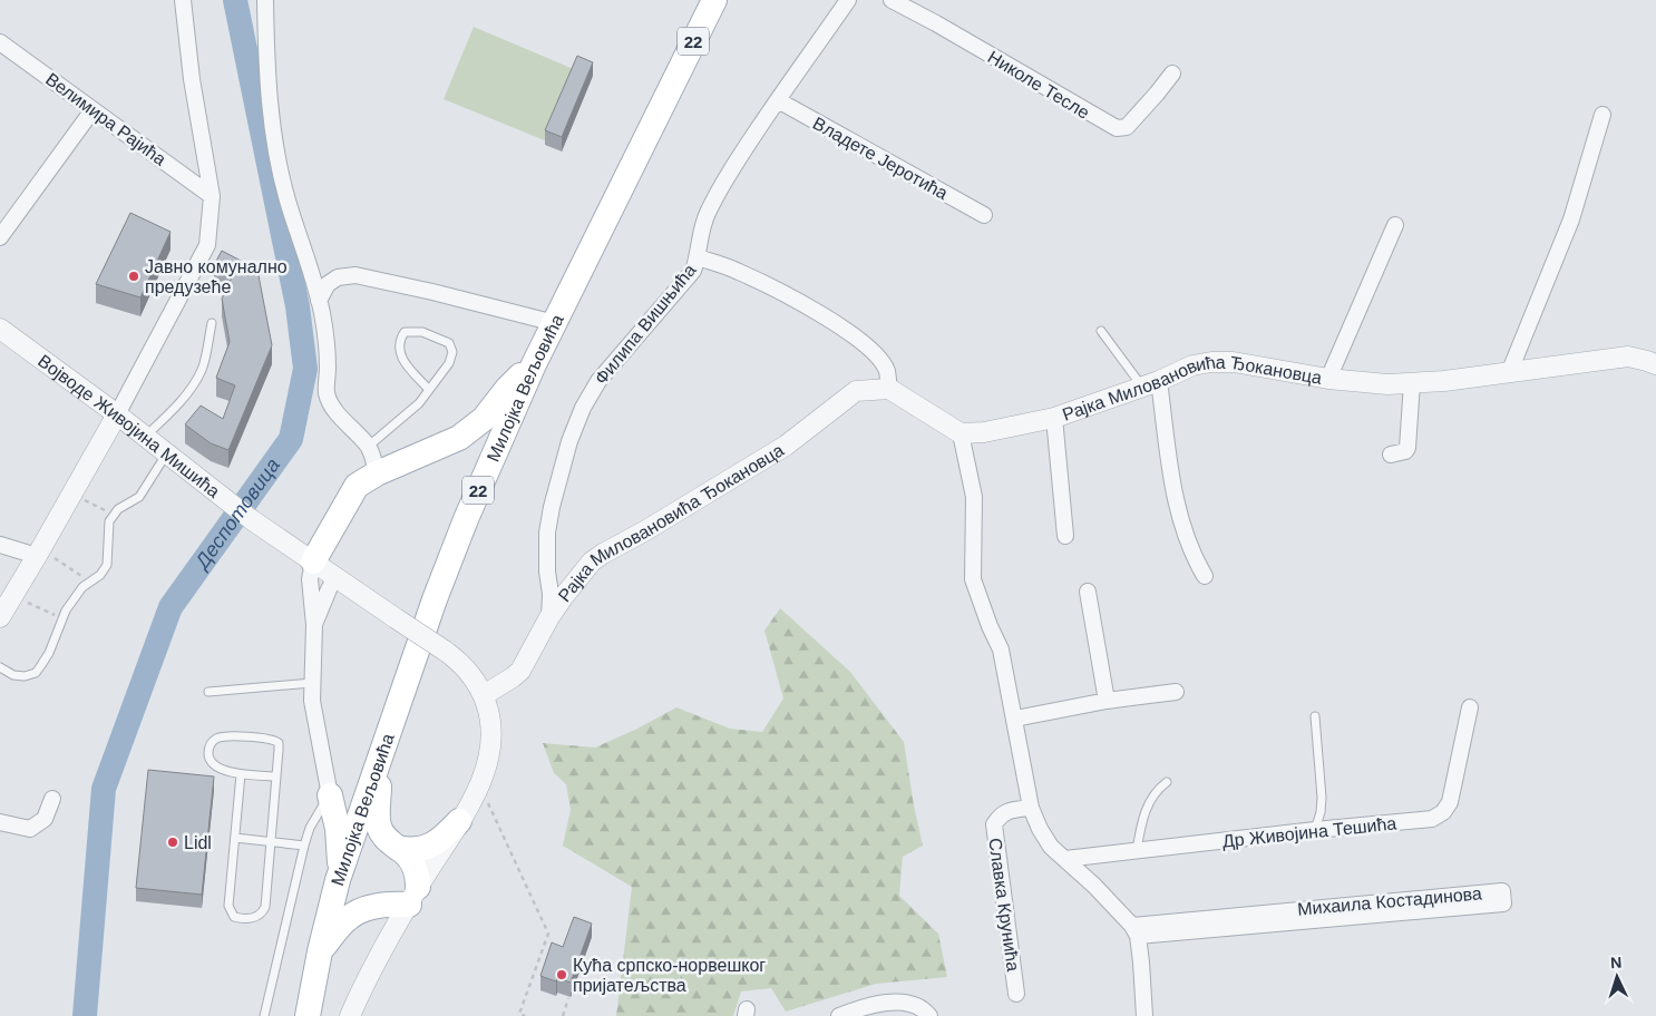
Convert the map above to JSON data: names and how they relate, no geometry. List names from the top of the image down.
{
  "streets": {
    "main road": ["22", "Милојка Вељовића"],
    "street": [
      "Николе Тесле",
      "Велимира Рајића",
      "Владете Јеротића",
      "Филипа Вишњића",
      "Рајка Миловановића Ђокановца",
      "Војводе Живојина Мишића",
      "Др Живојина Тешића",
      "Михаила Костадинова",
      "Славка Крунића"
    ]
  },
  "crossings": [
    ["Владете Јеротића", "Филипа Вишњића"],
    ["Филипа Вишњића", "Рајка Миловановића Ђокановца"],
    ["Рајка Миловановића Ђокановца", "Војводе Живојина Мишића"]
  ],
  "water": ["Деспотовица"],
  "places": ["Јавно комунално предузеће", "Lidl", "Кућа српско-норвешког пријатељства"],
  "north": "top"
}
